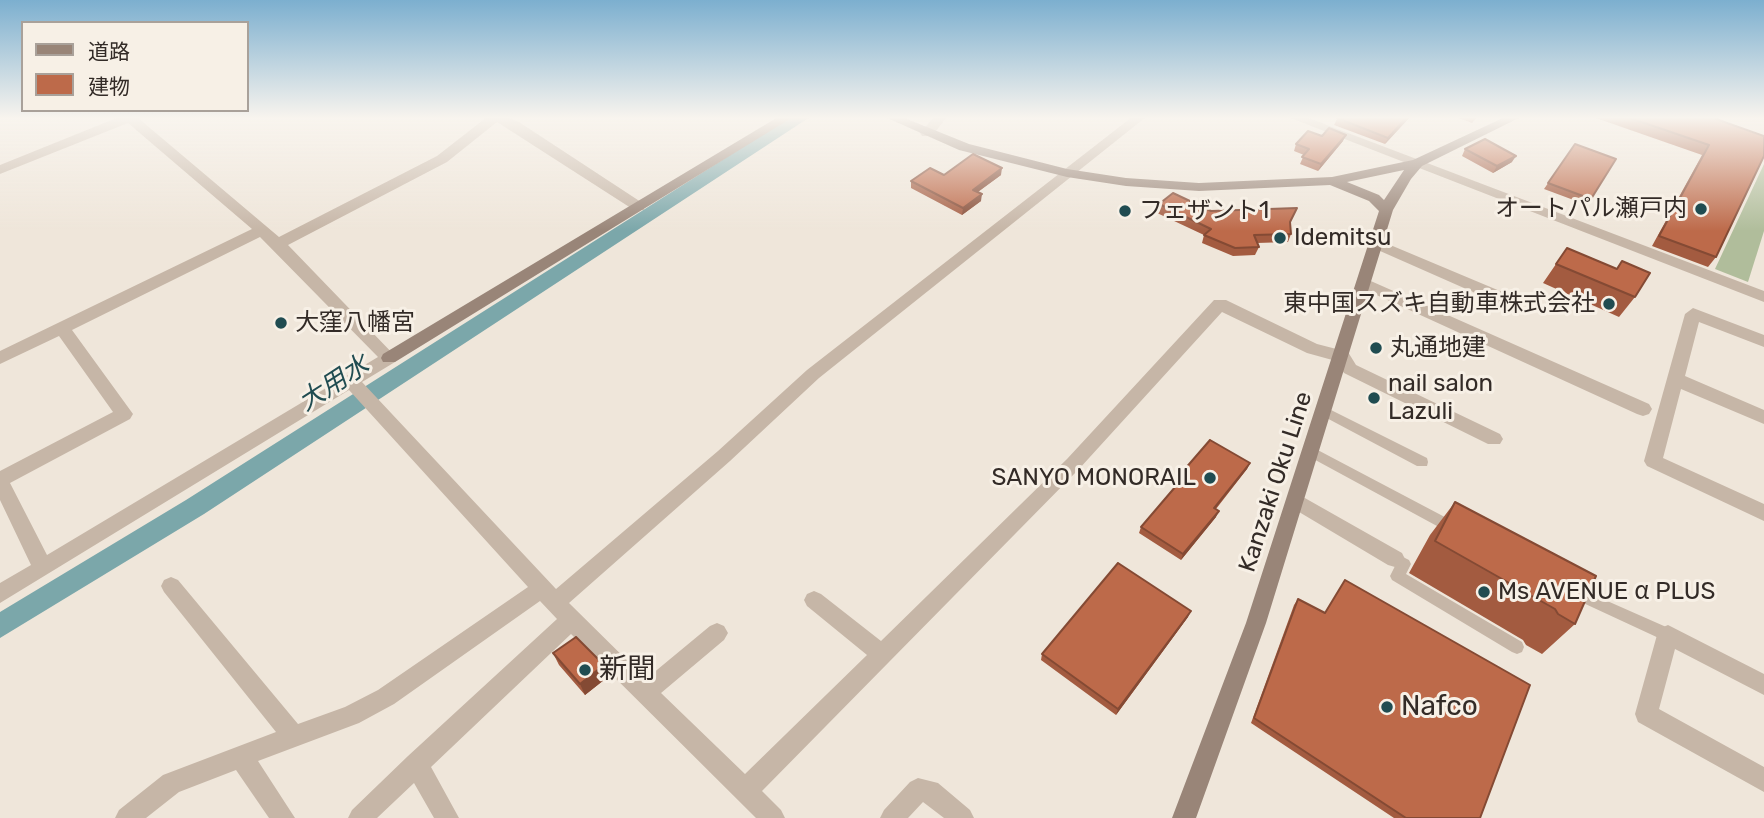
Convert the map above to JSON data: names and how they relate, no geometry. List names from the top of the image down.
{
  "streets": {
    "main road": ["Kanzaki Oku Line"]
  },
  "water": ["大用水"],
  "places": [
    "オートパル瀬戸内",
    "フェザント1",
    "Idemitsu",
    "東中国スズキ自動車株式会社",
    "大窪八幡宮",
    "丸通地建",
    "nail salon Lazuli",
    "SANYO MONORAIL",
    "Ms AVENUE α PLUS",
    "新聞",
    "Nafco"
  ],
  "legend": ["道路", "建物"]
}
